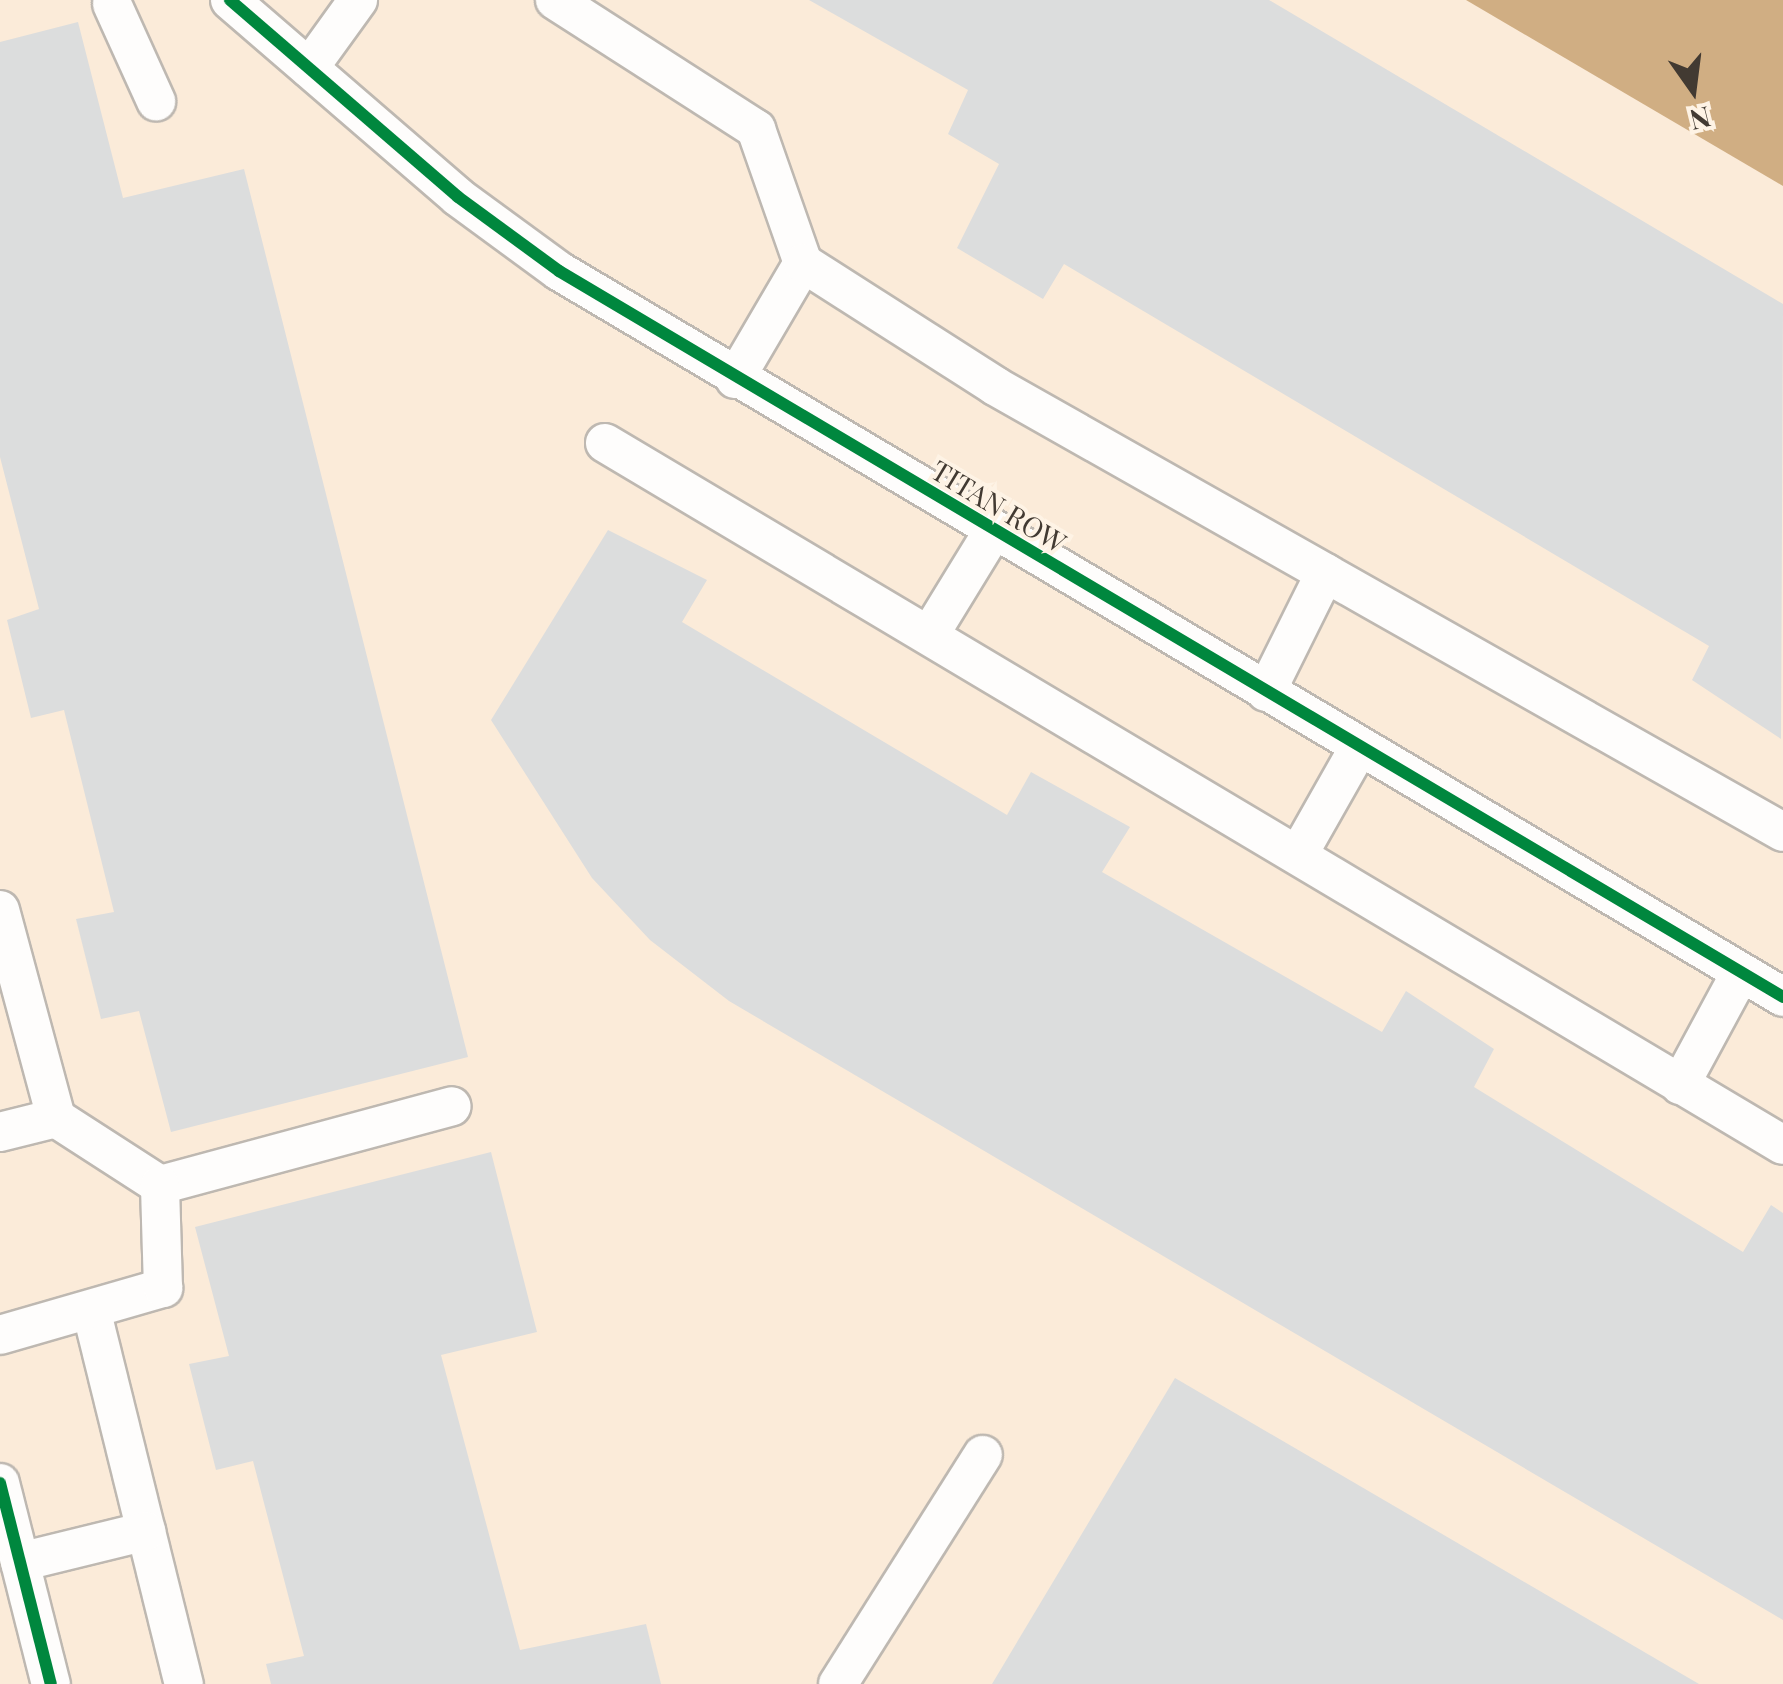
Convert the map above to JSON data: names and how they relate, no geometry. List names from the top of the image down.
{
  "streets": {
    "street": ["TITAN ROW"]
  },
  "north": "bottom"
}
